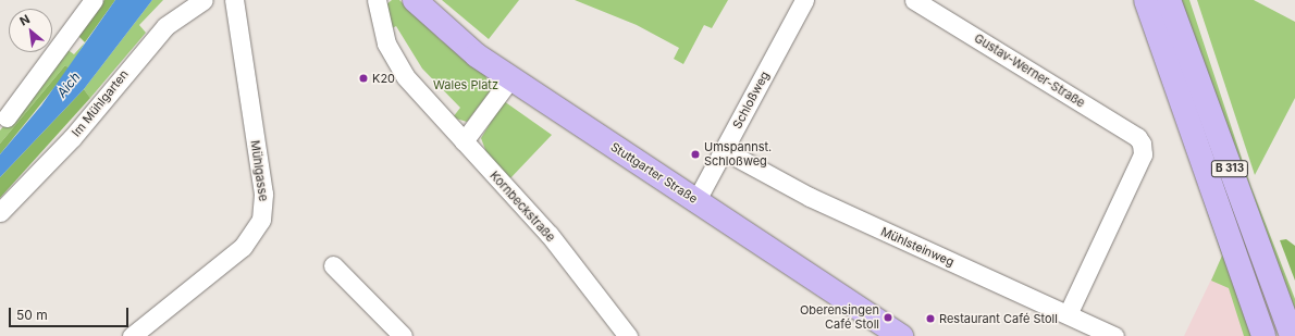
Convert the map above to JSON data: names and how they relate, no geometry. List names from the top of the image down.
{
  "streets": {
    "main road": ["B 313", "Stuttgarter Straße"],
    "street": [
      "Gustav-Werner-Straße",
      "Schloßweg",
      "Im Mühlgarten",
      "Mühlgasse",
      "Kornbeckstraße",
      "Mühlsteinweg"
    ]
  },
  "crossings": [
    ["Gustav-Werner-Straße", "Mühlsteinweg"],
    ["Schloßweg", "Stuttgarter Straße"],
    ["Schloßweg", "Mühlsteinweg"]
  ],
  "water": ["Aich"],
  "parks": ["Wales Platz"],
  "places": [
    "K20",
    "Umspannst. Schloßweg",
    "Oberensingen Café Stoll",
    "Restaurant Café Stoll"
  ],
  "scale_bar": "50 m",
  "north": "top left"
}
